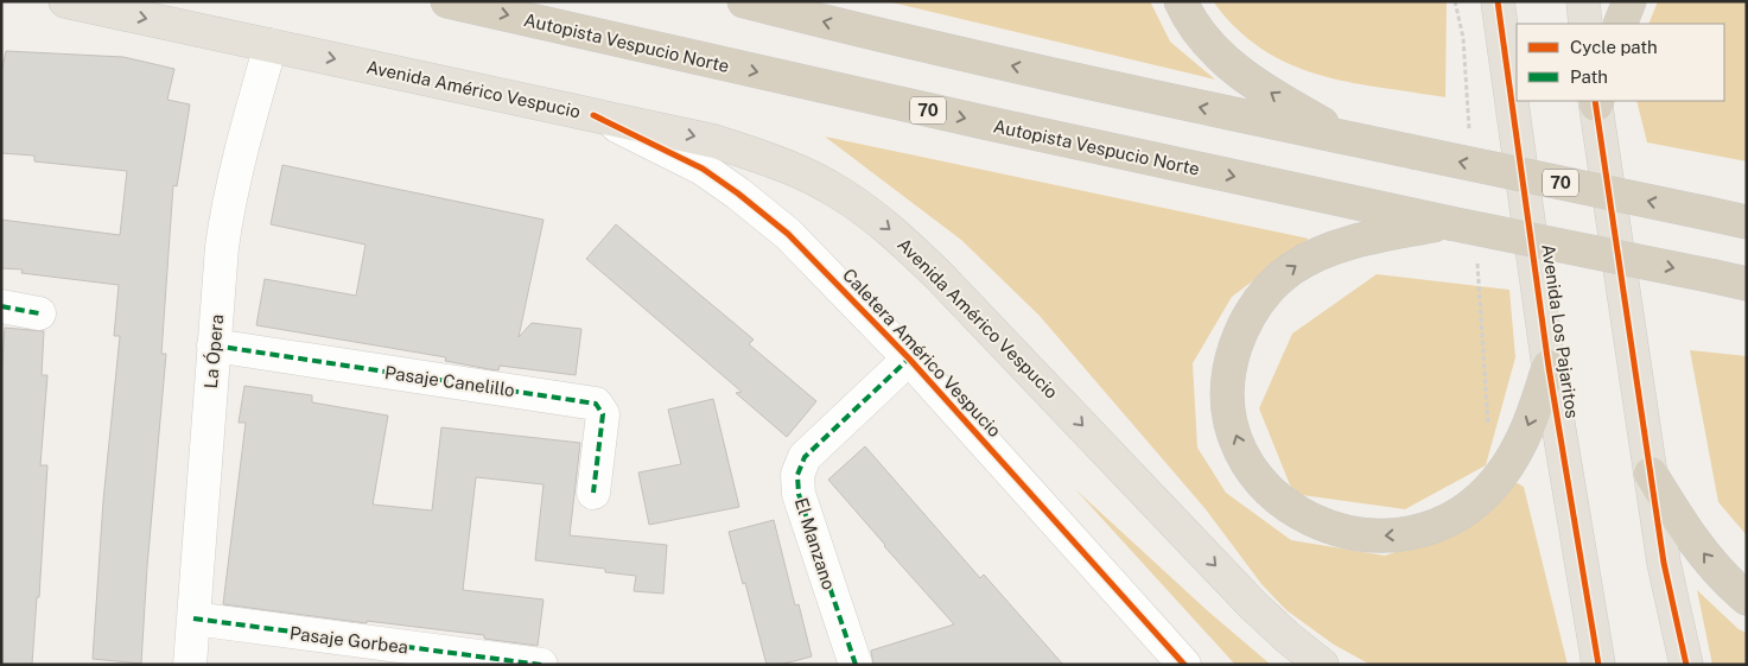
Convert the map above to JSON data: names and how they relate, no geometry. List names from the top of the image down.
{
  "streets": {
    "highway": ["Autopista Vespucio Norte", "70"],
    "main road": ["Avenida Américo Vespucio", "Avenida Los Pajaritos"],
    "street": [
      "La Ópera",
      "Caletera Américo Vespucio",
      "Pasaje Canelillo",
      "El Manzano",
      "Pasaje Gorbea"
    ]
  },
  "crossings": [
    ["Avenida Américo Vespucio", "La Ópera"],
    ["Avenida Américo Vespucio", "Caletera Américo Vespucio"],
    ["La Ópera", "Pasaje Canelillo"],
    ["La Ópera", "Pasaje Gorbea"],
    ["Caletera Américo Vespucio", "El Manzano"]
  ],
  "one_way": ["Avenida Américo Vespucio"],
  "legend": ["Cycle path", "Path"]
}
